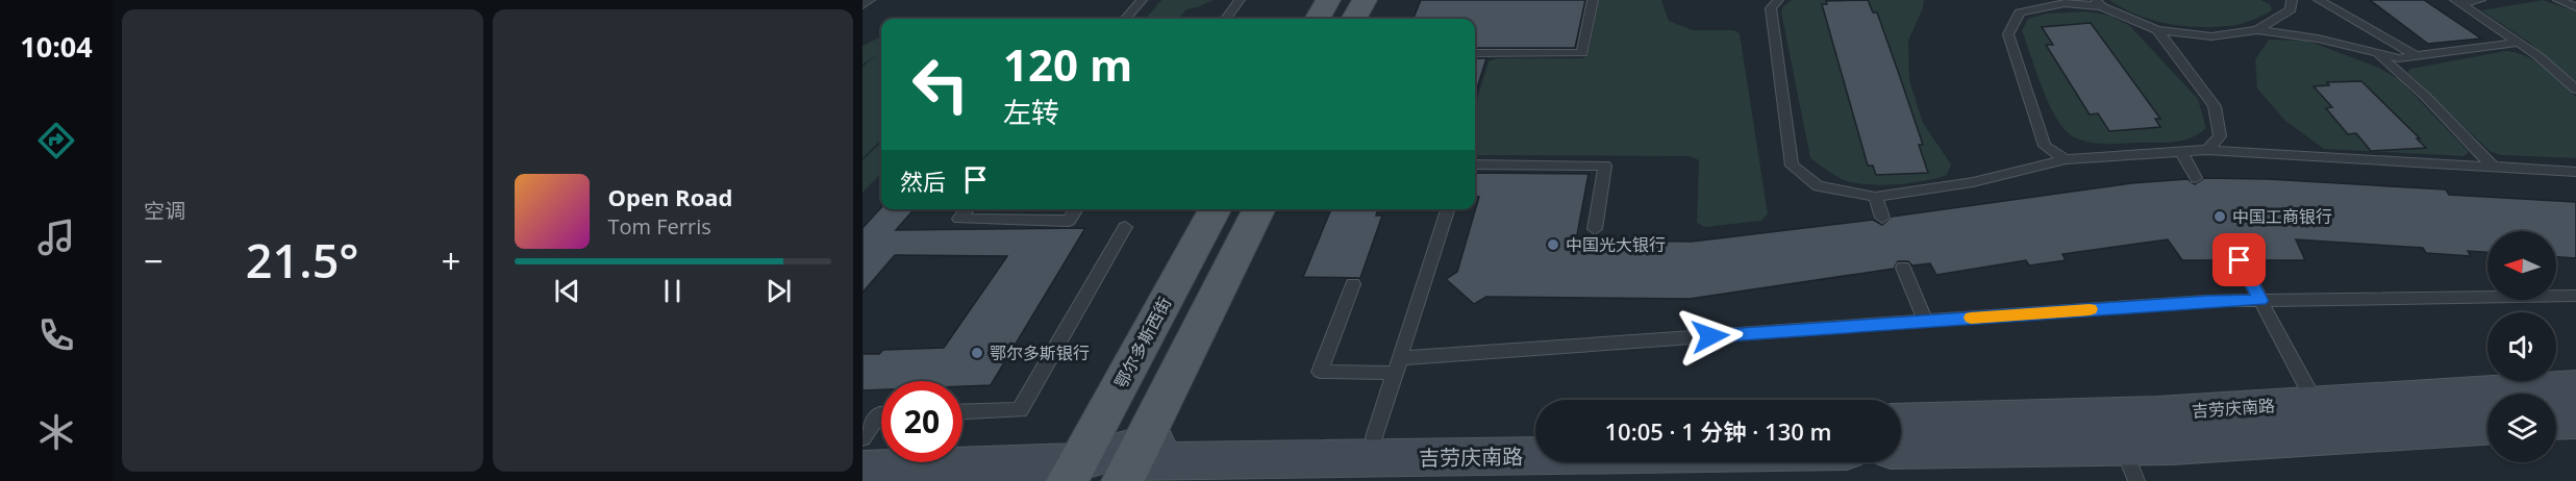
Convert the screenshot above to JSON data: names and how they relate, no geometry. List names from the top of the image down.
{
  "streets": {
    "main road": ["鄂尔多斯西街", "吉劳庆南路"]
  },
  "places": ["中国工商银行", "中国光大银行", "鄂尔多斯银行"],
  "north": "left",
  "page": {
    "tabs": "10:04",
    "tile": "空调",
    "turn": ["120 m", "左转"],
    "then": "然后",
    "song": ["Open Road", "Tom Ferris"],
    "heat": ["−", "21.5°", "+"],
    "limit": "20",
    "trip": "10:05 · 1 分钟 · 130 m"
  }
}
